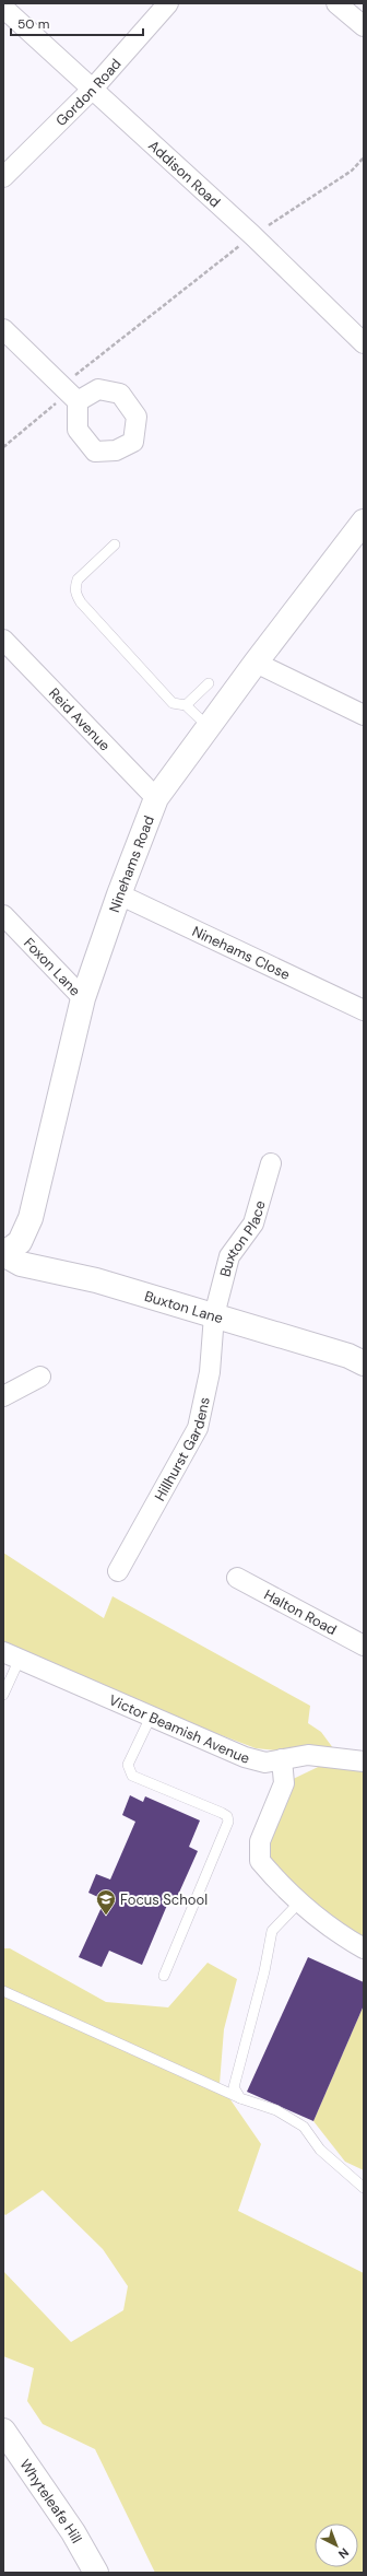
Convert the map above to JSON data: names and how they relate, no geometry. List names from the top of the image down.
{
  "streets": {
    "street": [
      "Gordon Road",
      "Addison Road",
      "Reid Avenue",
      "Ninehams Road",
      "Ninehams Close",
      "Foxon Lane",
      "Buxton Place",
      "Buxton Lane",
      "Hillhurst Gardens",
      "Halton Road",
      "Victor Beamish Avenue",
      "Whyteleafe Hill"
    ]
  },
  "crossings": [
    ["Gordon Road", "Addison Road"],
    ["Reid Avenue", "Ninehams Road"],
    ["Ninehams Road", "Ninehams Close"],
    ["Ninehams Road", "Foxon Lane"],
    ["Ninehams Road", "Buxton Lane"],
    ["Buxton Place", "Buxton Lane"],
    ["Buxton Place", "Hillhurst Gardens"],
    ["Buxton Lane", "Hillhurst Gardens"]
  ],
  "places": {
    "school or university": ["Focus School"]
  },
  "scale_bar": "50 m",
  "north": "bottom right"
}
